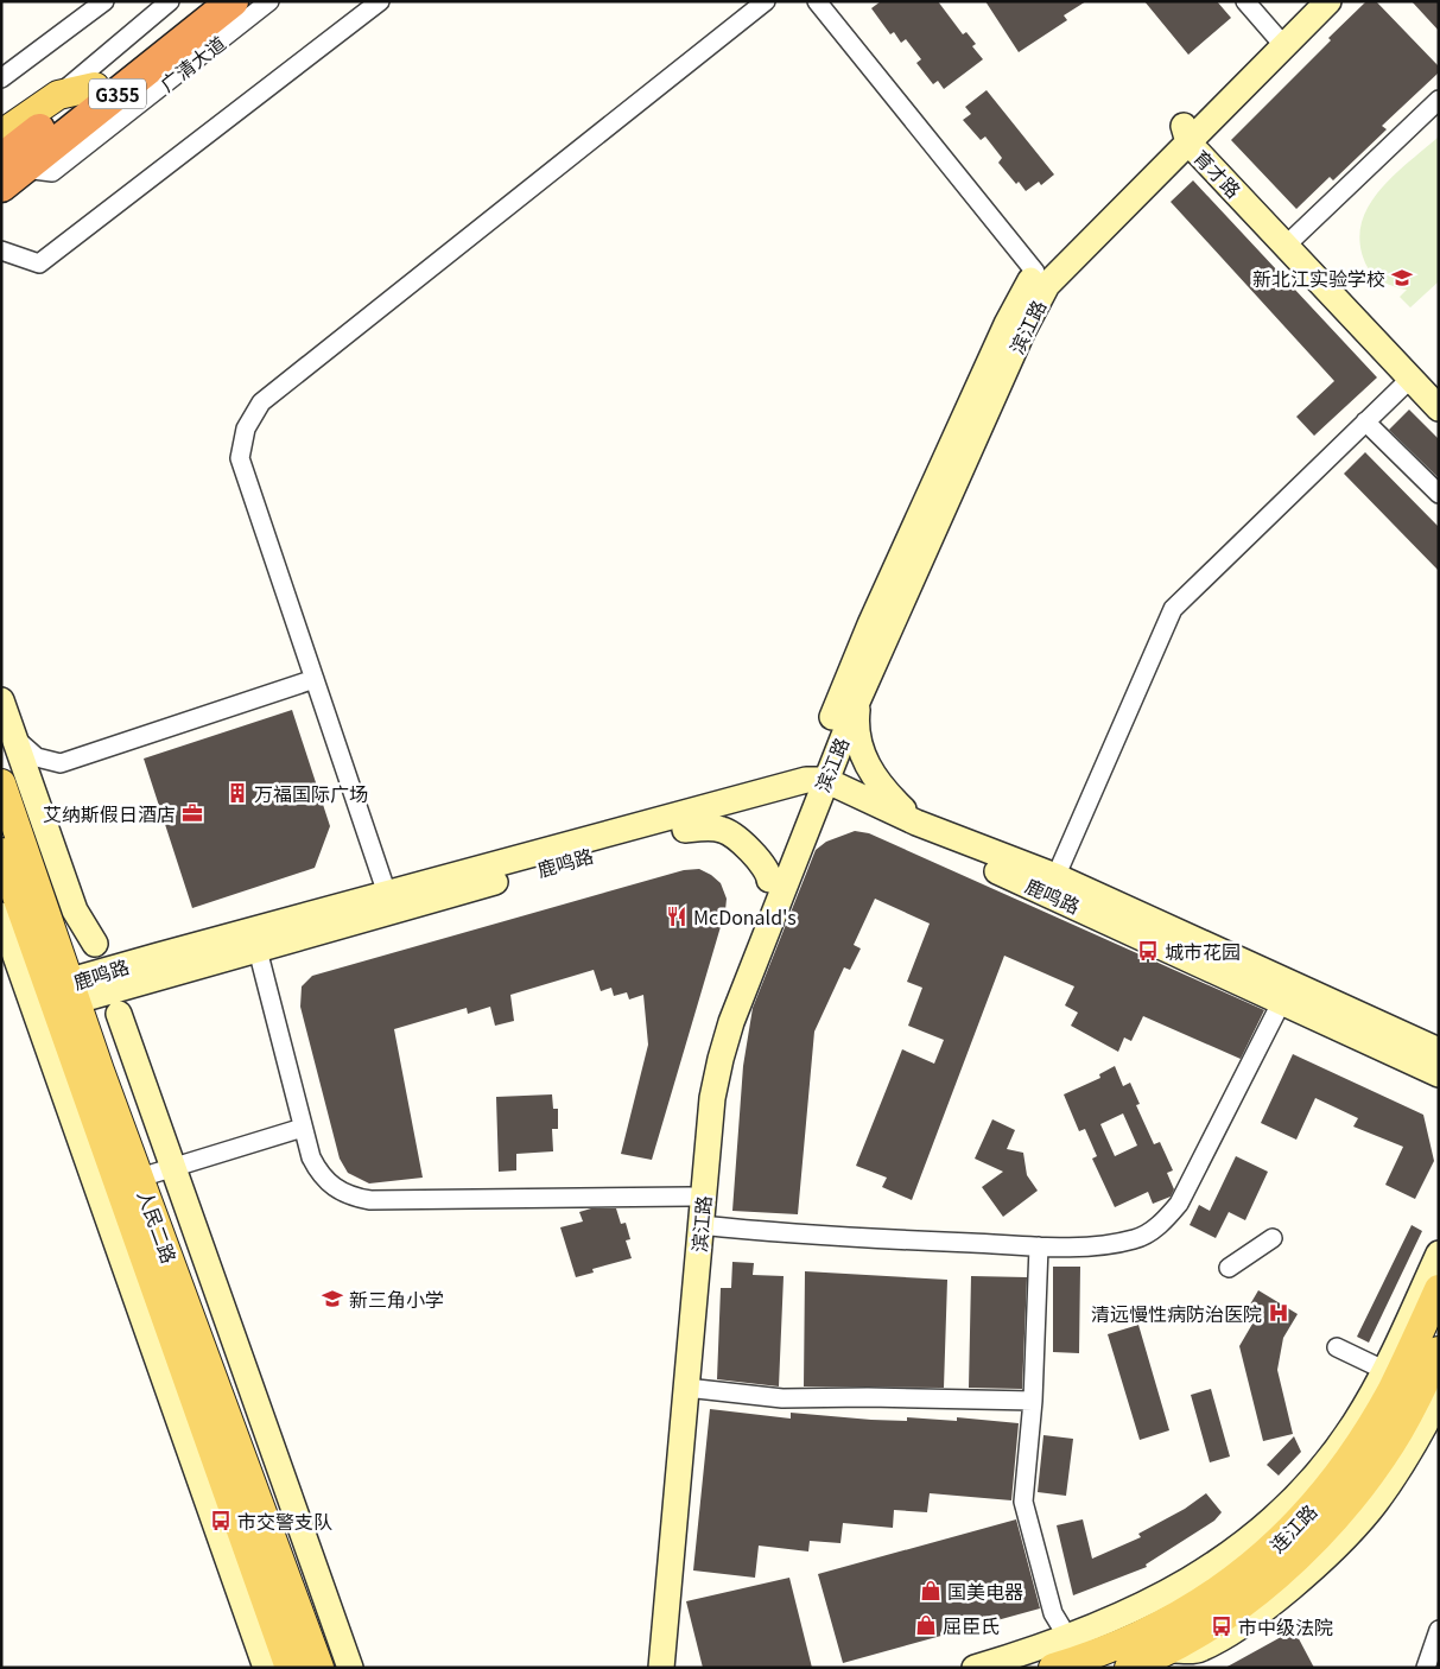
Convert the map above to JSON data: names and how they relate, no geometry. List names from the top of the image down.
{
  "streets": {
    "highway": ["广清大道", "G355"],
    "main road": ["人民二路", "连江路"],
    "street": ["育才路", "滨江路", "鹿鸣路"]
  },
  "crossings": [
    ["广清大道", "G355"],
    ["育才路", "滨江路"],
    ["滨江路", "鹿鸣路"],
    ["鹿鸣路", "人民二路"]
  ],
  "places": {
    "school or university": ["新北江实验学校", "新三角小学"],
    "building": ["万福国际广场"],
    "office": ["艾纳斯假日酒店"],
    "restaurant": ["McDonald's"],
    "bus stop": ["城市花园", "市交警支队", "市中级法院"],
    "hospital": ["清远慢性病防治医院"],
    "shop": ["国美电器", "屈臣氏"]
  }
}
